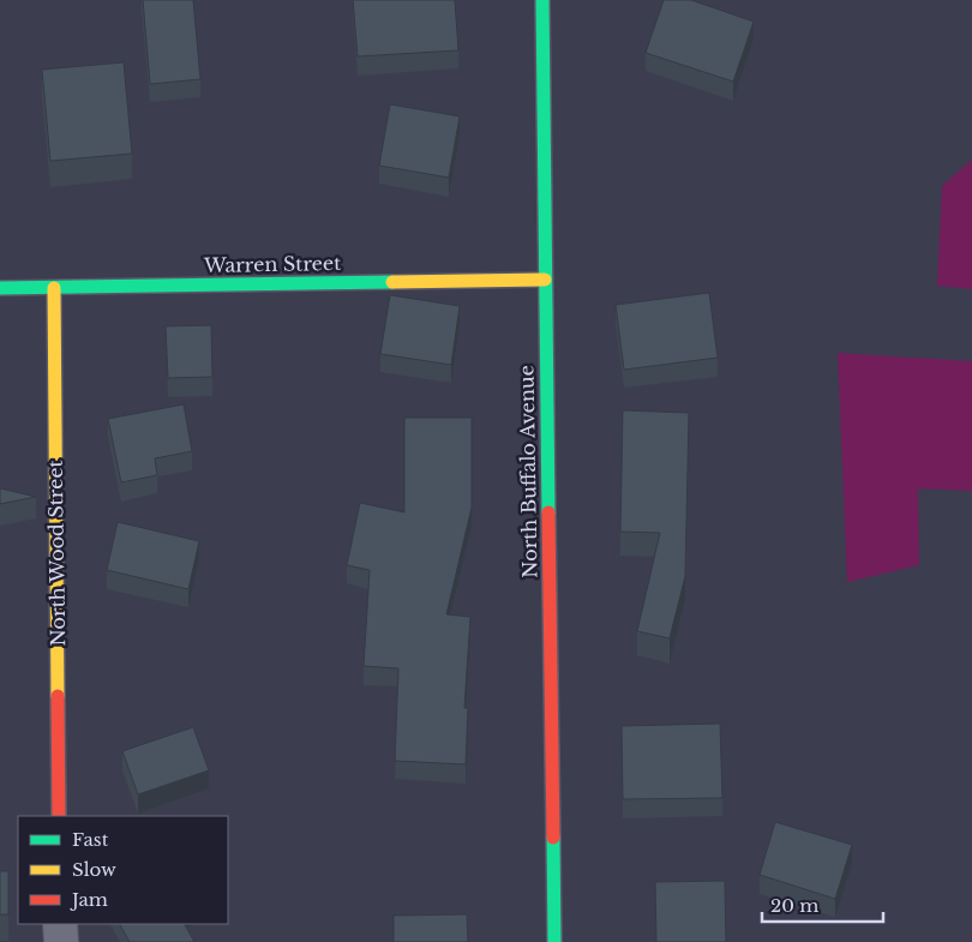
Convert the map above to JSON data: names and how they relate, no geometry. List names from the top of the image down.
{
  "streets": {
    "street": ["Warren Street", "North Buffalo Avenue", "North Wood Street"]
  },
  "crossings": [
    ["Warren Street", "North Buffalo Avenue"],
    ["Warren Street", "North Wood Street"]
  ],
  "legend": ["Fast", "Slow", "Jam"],
  "scale_bar": "20 m"
}
